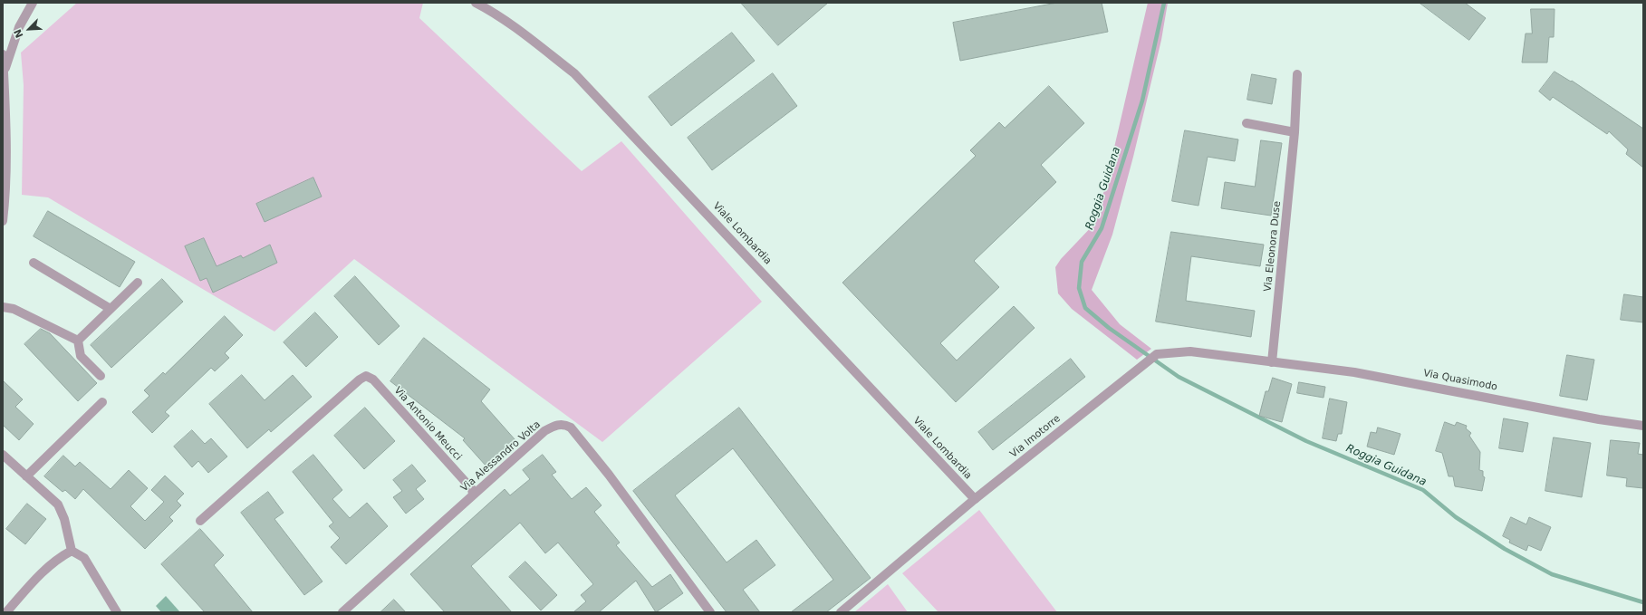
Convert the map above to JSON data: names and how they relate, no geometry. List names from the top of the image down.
{
  "streets": {
    "street": [
      "Viale Lombardia",
      "Via Eleonora Duse",
      "Via Quasimodo",
      "Via Antonio Meucci",
      "Via Imotorre",
      "Via Alessandro Volta"
    ]
  },
  "crossings": [
    ["Viale Lombardia", "Via Imotorre"],
    ["Via Eleonora Duse", "Via Quasimodo"],
    ["Via Eleonora Duse", "Via Imotorre"],
    ["Via Quasimodo", "Via Imotorre"],
    ["Via Antonio Meucci", "Via Alessandro Volta"]
  ],
  "water": ["Roggia Guidana"],
  "north": "bottom left"
}
